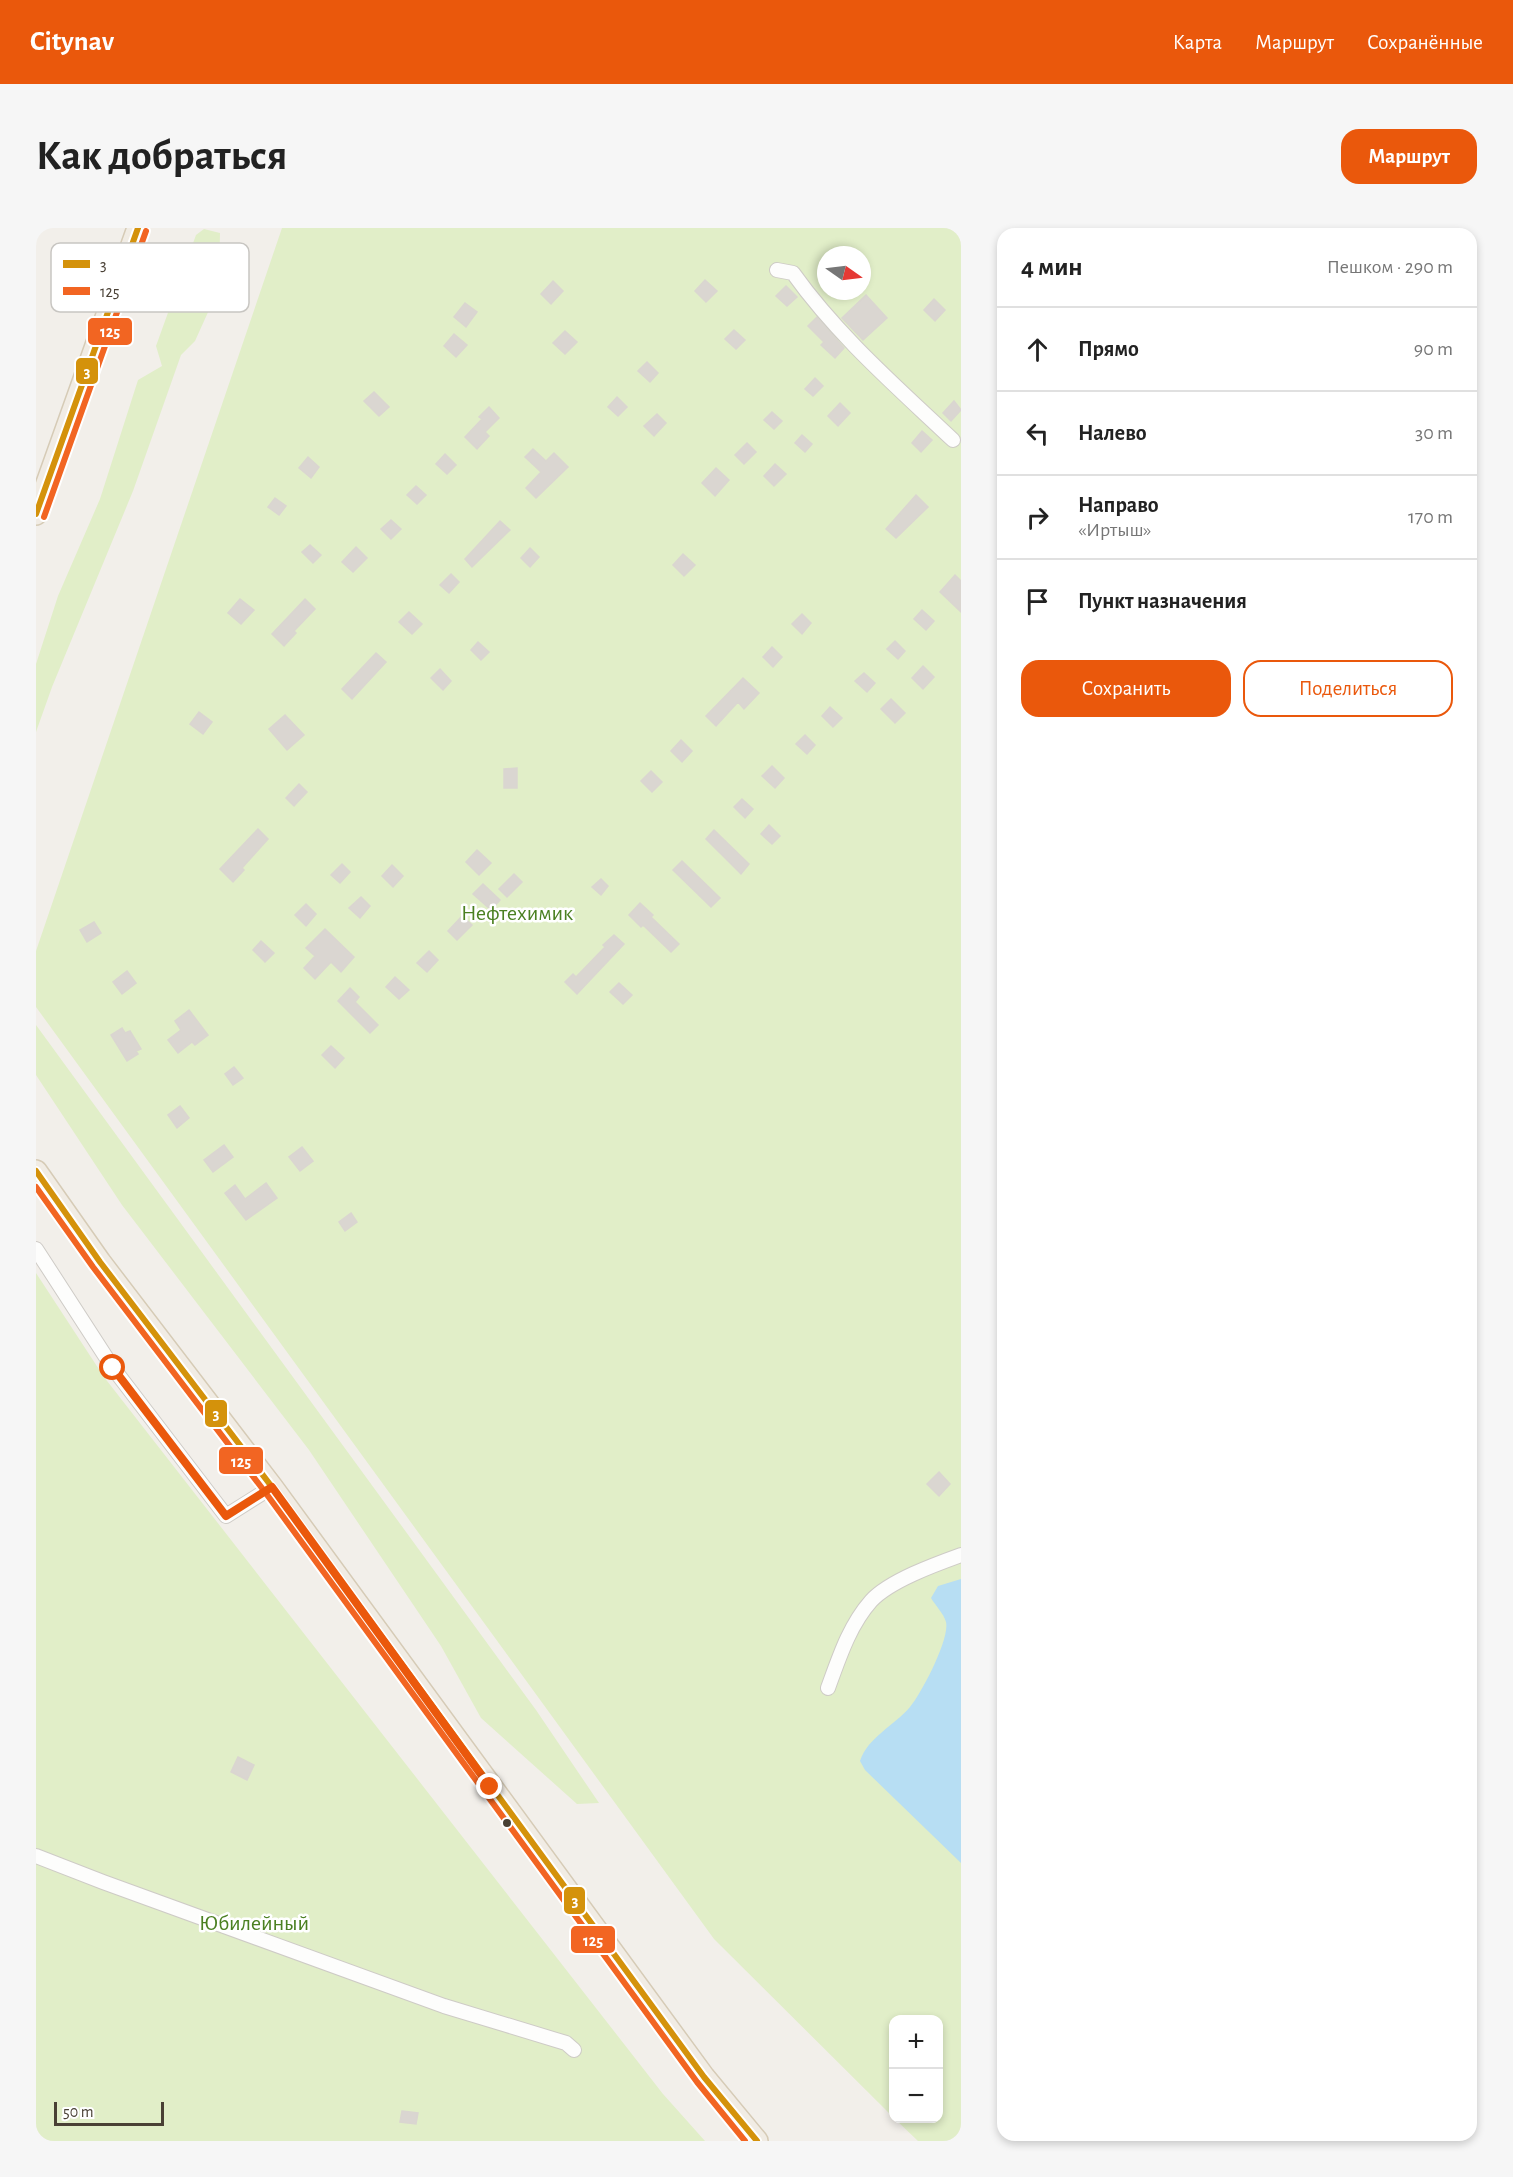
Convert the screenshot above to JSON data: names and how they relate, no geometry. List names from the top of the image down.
{
  "parks": ["Нефтехимик", "Юбилейный"],
  "lines": ["transit line 3", "transit line 125"],
  "legend": ["3", "125"],
  "scale_bar": "50 m",
  "north": "right",
  "page": {
    "header": "Citynav",
    "nav": ["Карта", "Маршрут", "Сохранённые"],
    "buttons": [
      "Маршрут",
      ["Сохранить", "Поделиться"]
    ],
    "title": "Как добраться",
    "heading": ["4 мин", "Пешком · 290 m"],
    "list": [
      ["Прямо", "90 m"],
      ["Налево", "30 m"],
      ["Направо", "«Иртыш»", "170 m"],
      "Пункт назначения"
    ],
    "map_buttons": ["+", "−"],
    "scale": "50 m"
  }
}
